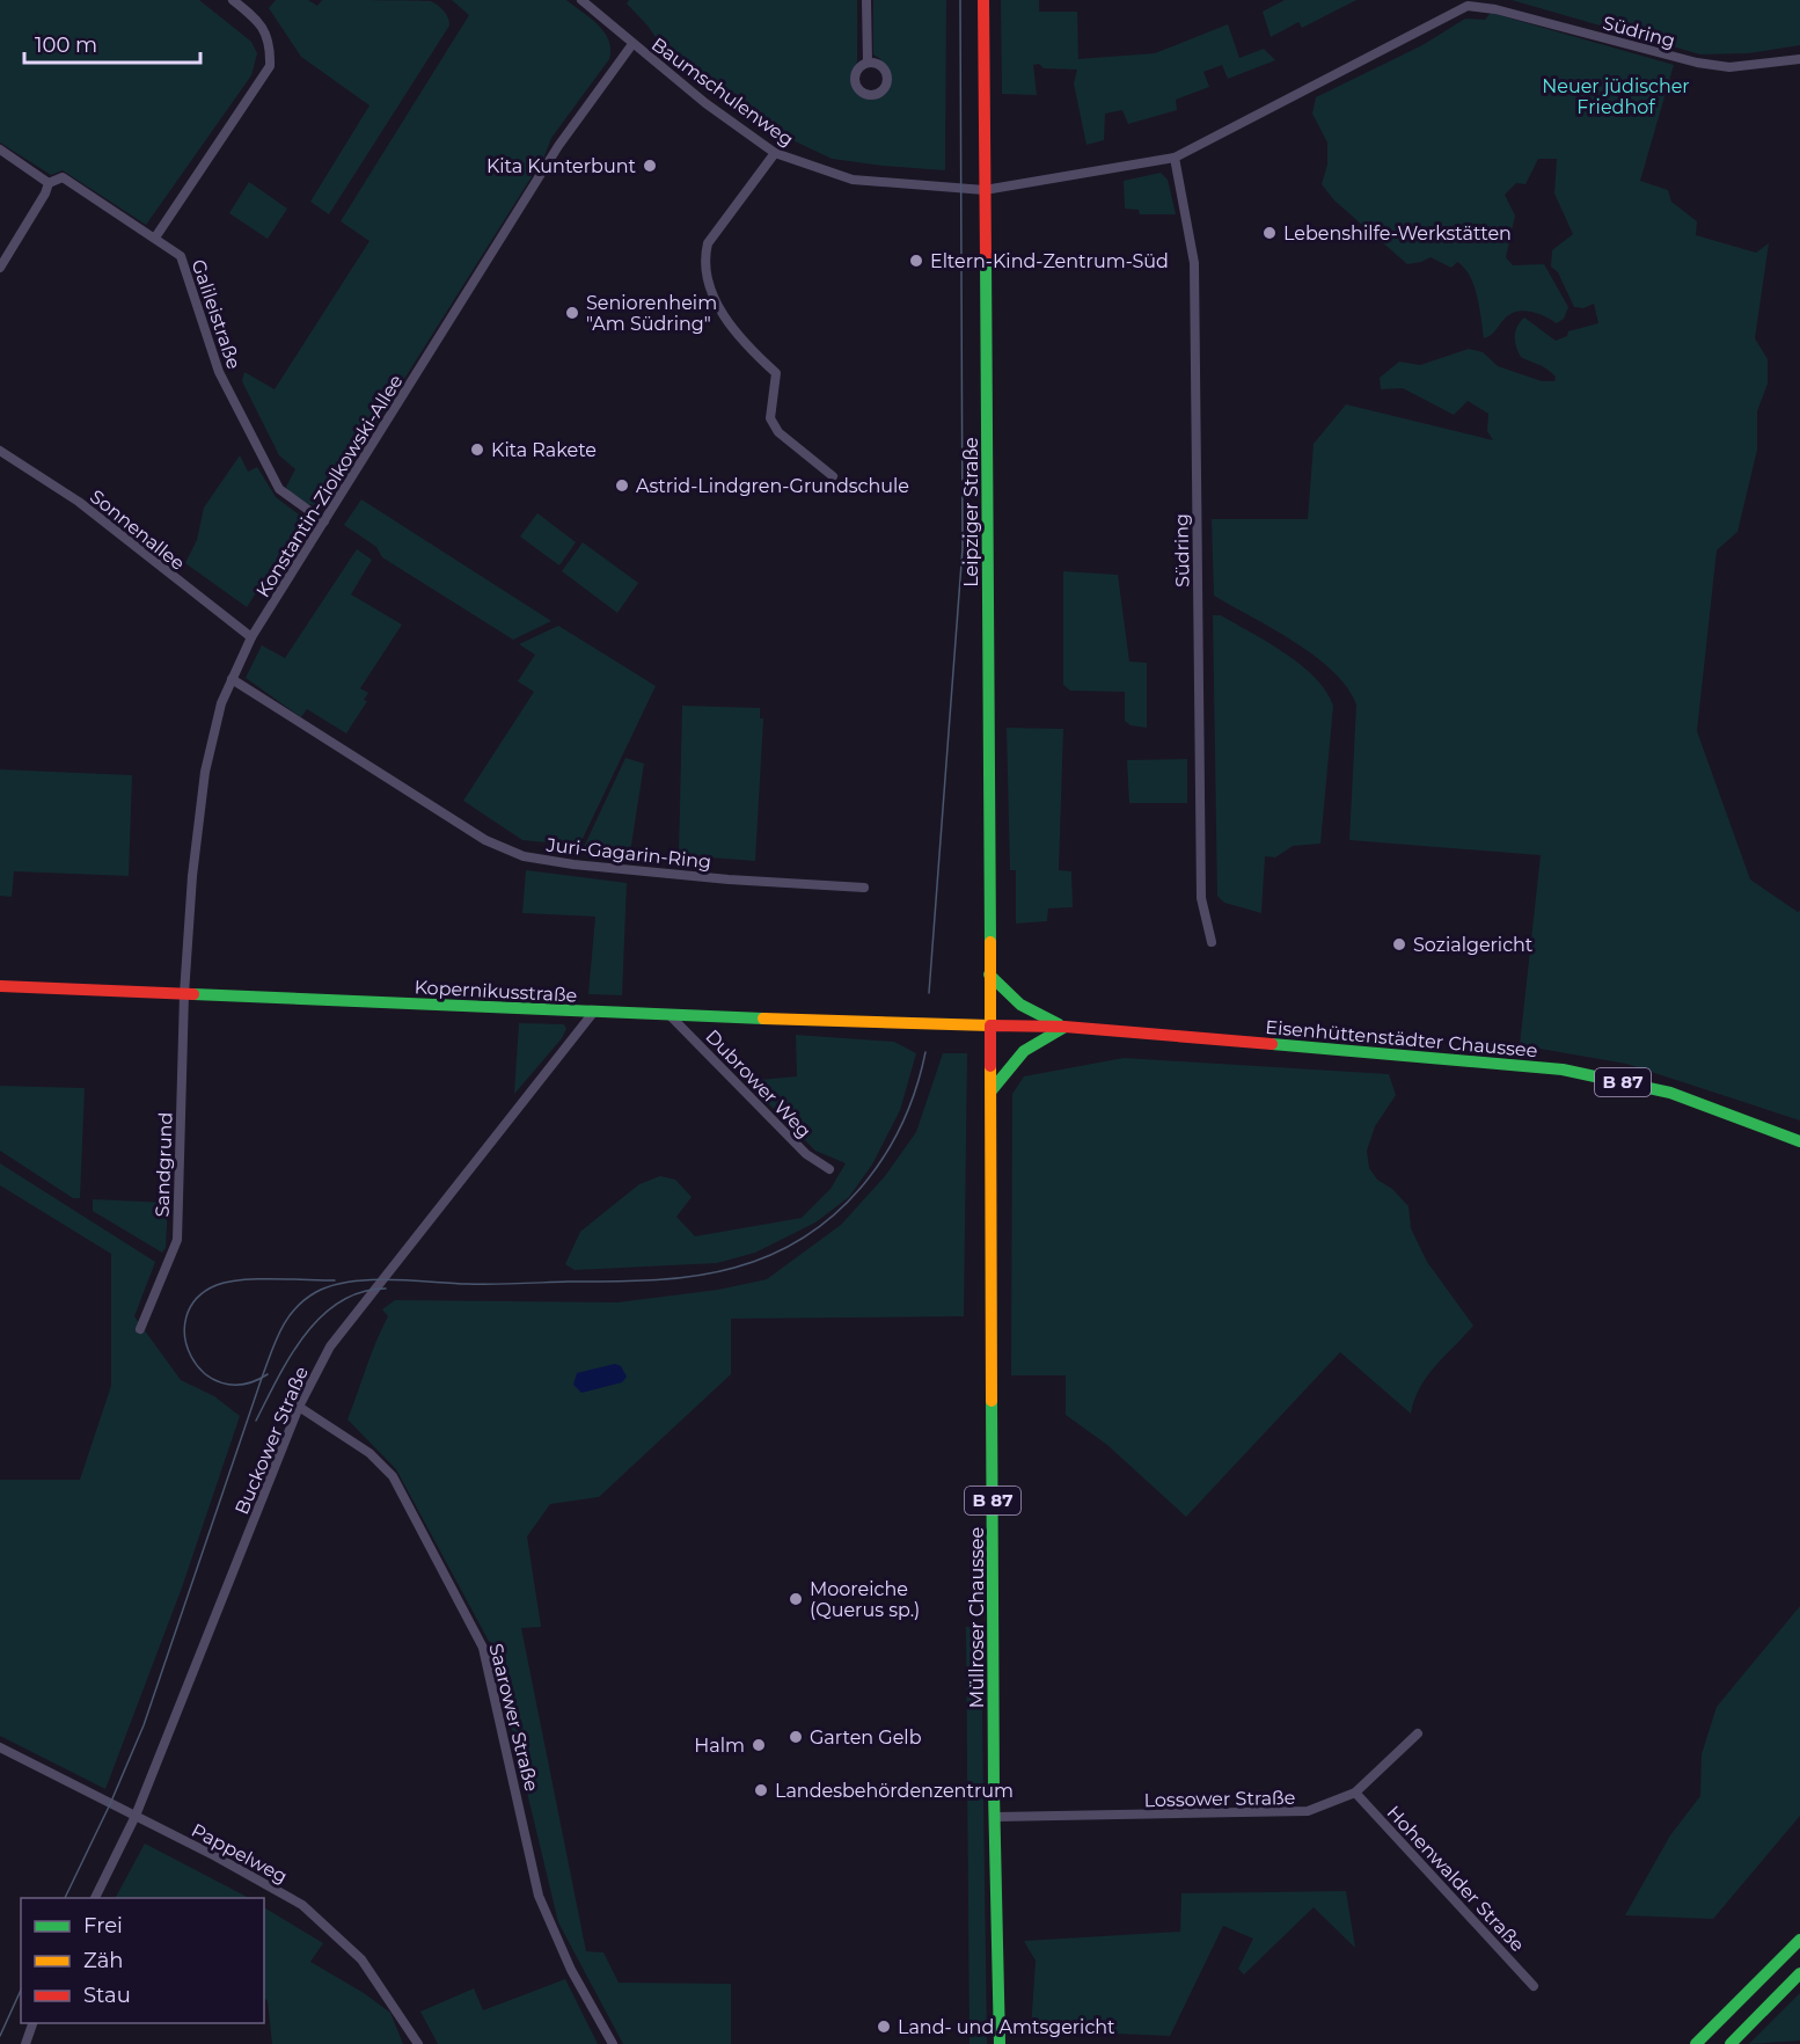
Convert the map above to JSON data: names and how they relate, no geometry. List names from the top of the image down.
{
  "streets": {
    "main road": [
      "Leipziger Straße",
      "Kopernikusstraße",
      "Eisenhüttenstädter Chaussee",
      "B 87",
      "Müllroser Chaussee"
    ],
    "street": [
      "Südring",
      "Baumschulenweg",
      "Galileistraße",
      "Konstantin-Ziolkowski-Allee",
      "Sonnenallee",
      "Juri-Gagarin-Ring",
      "Dubrower Weg",
      "Sandgrund",
      "Buckower Straße",
      "Saarower Straße",
      "Lossower Straße",
      "Pappelweg",
      "Hohenwalder Straße"
    ]
  },
  "crossings": [
    ["Südring", "Baumschulenweg"],
    ["Südring", "Leipziger Straße"],
    ["Baumschulenweg", "Konstantin-Ziolkowski-Allee"],
    ["Baumschulenweg", "Leipziger Straße"],
    ["Galileistraße", "Konstantin-Ziolkowski-Allee"],
    ["Konstantin-Ziolkowski-Allee", "Sonnenallee"],
    ["Konstantin-Ziolkowski-Allee", "Juri-Gagarin-Ring"],
    ["Konstantin-Ziolkowski-Allee", "Kopernikusstraße"],
    ["Konstantin-Ziolkowski-Allee", "Sandgrund"],
    ["Leipziger Straße", "Kopernikusstraße"],
    ["Leipziger Straße", "Eisenhüttenstädter Chaussee"],
    ["Leipziger Straße", "Müllroser Chaussee"],
    ["Kopernikusstraße", "Eisenhüttenstädter Chaussee"],
    ["Kopernikusstraße", "Dubrower Weg"],
    ["Kopernikusstraße", "Sandgrund"],
    ["Kopernikusstraße", "Buckower Straße"],
    ["Kopernikusstraße", "Müllroser Chaussee"],
    ["Eisenhüttenstädter Chaussee", "Müllroser Chaussee"],
    ["Buckower Straße", "Saarower Straße"],
    ["Buckower Straße", "Pappelweg"],
    ["Müllroser Chaussee", "Lossower Straße"],
    ["Lossower Straße", "Hohenwalder Straße"]
  ],
  "parks": ["Neuer jüdischer Friedhof"],
  "places": [
    "Kita Kunterbunt",
    "Lebenshilfe-Werkstätten",
    "Eltern-Kind-Zentrum-Süd",
    "Seniorenheim \"Am Südring\"",
    "Kita Rakete",
    "Astrid-Lindgren-Grundschule",
    "Sozialgericht",
    "Mooreiche (Querus sp.)",
    "Garten Gelb",
    "Halm",
    "Landesbehördenzentrum",
    "Land- und Amtsgericht"
  ],
  "legend": ["Frei", "Zäh", "Stau"],
  "scale_bar": "100 m"
}
